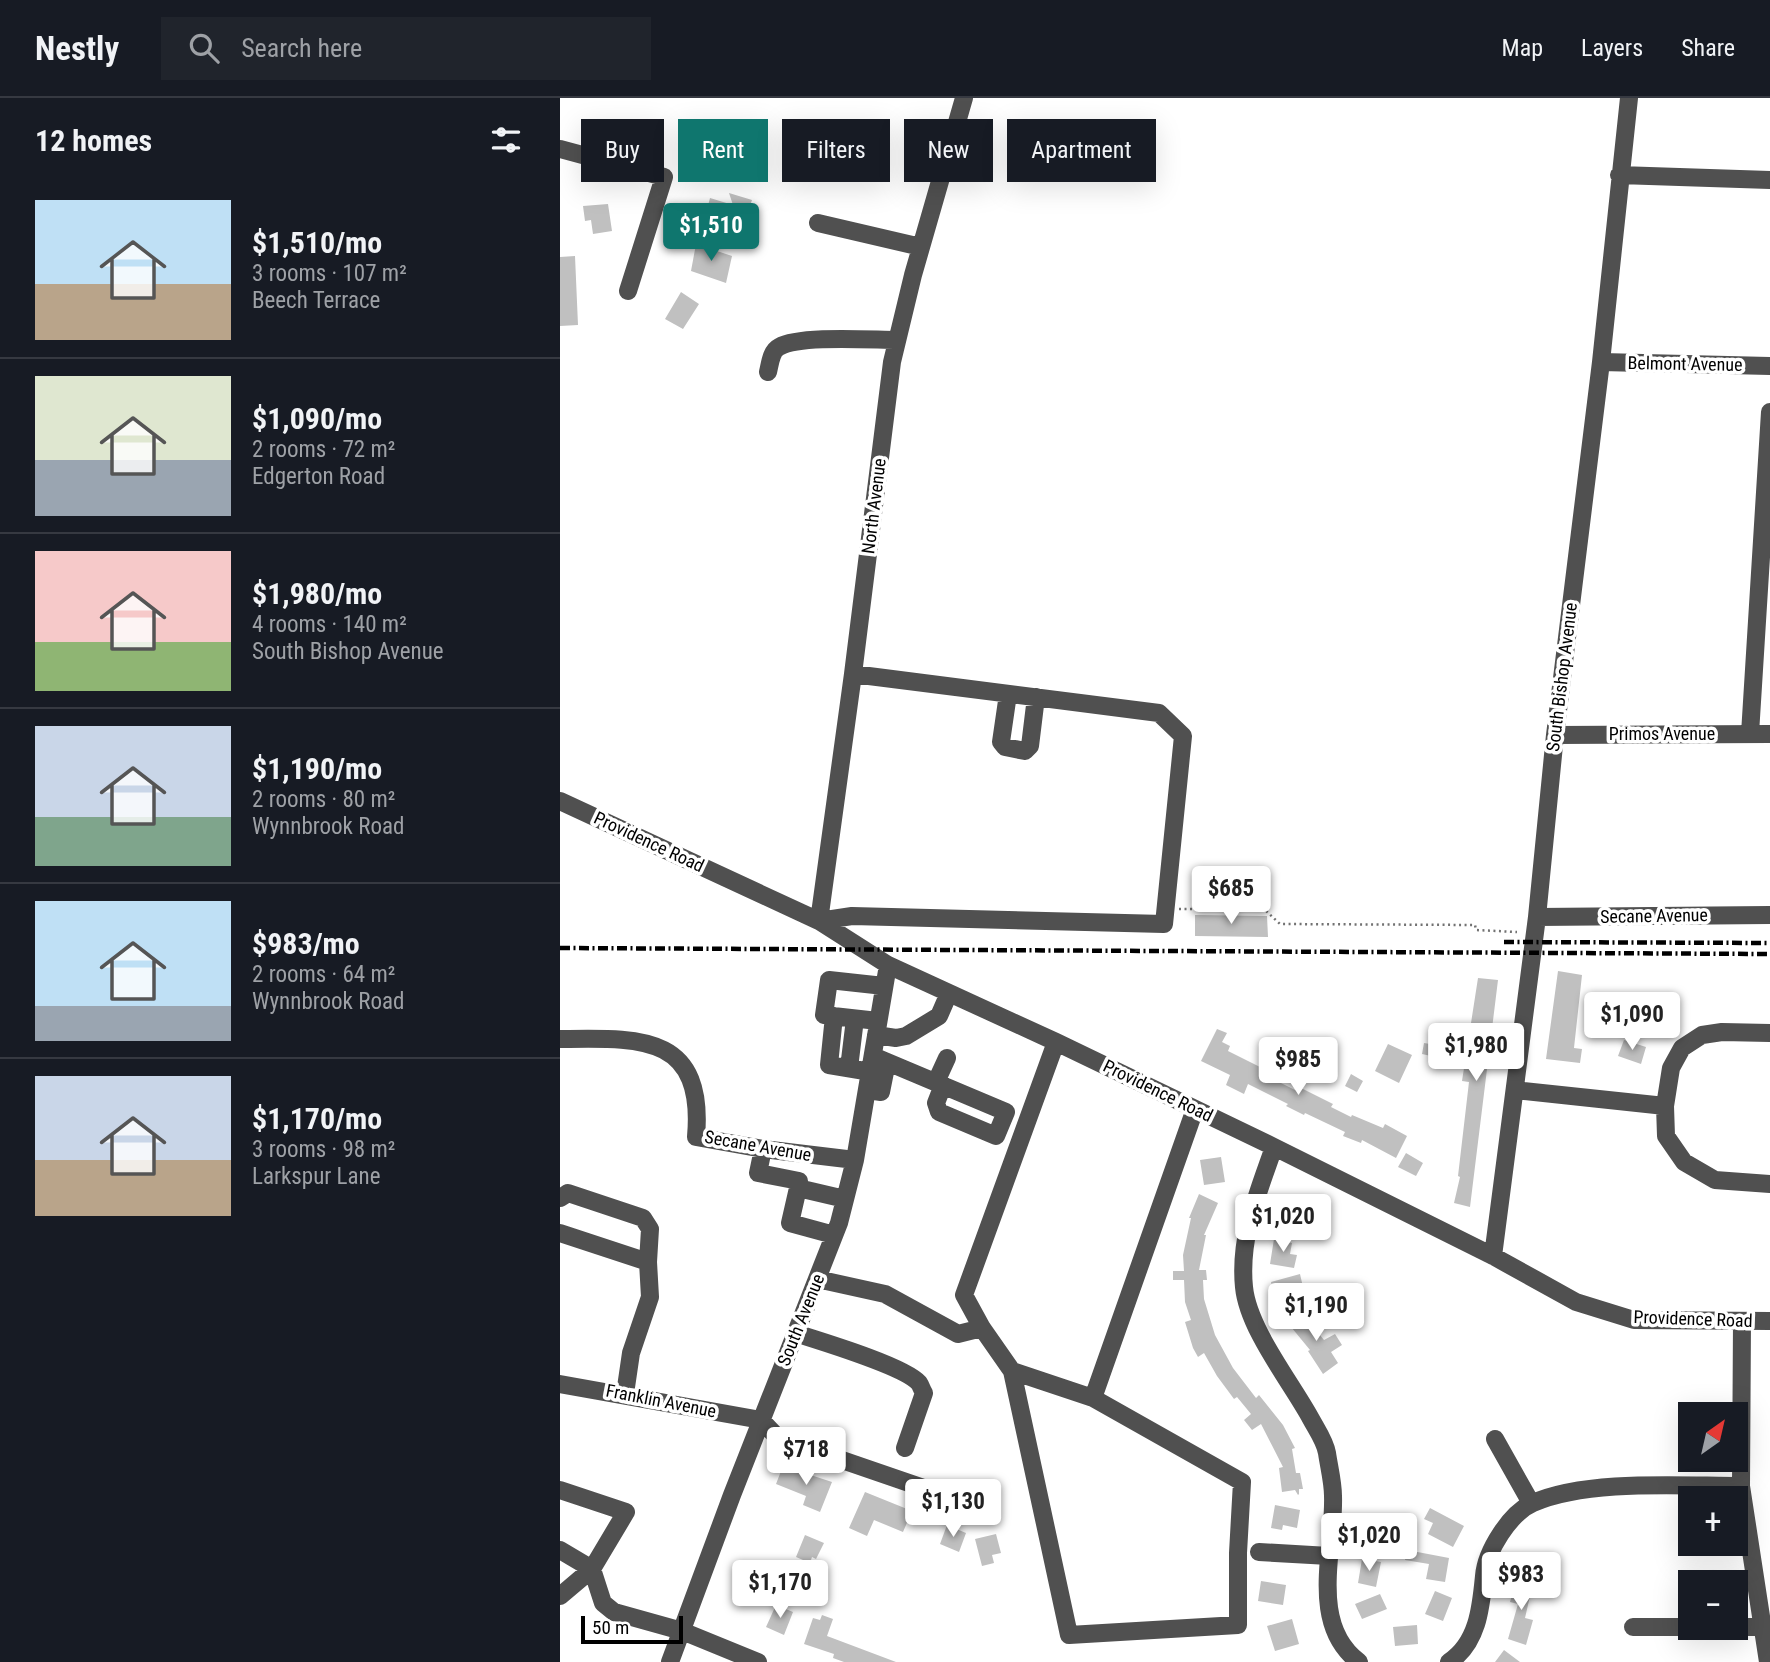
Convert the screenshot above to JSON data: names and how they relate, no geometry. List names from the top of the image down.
{
  "streets": {
    "street": [
      "Belmont Avenue",
      "North Avenue",
      "South Bishop Avenue",
      "Primos Avenue",
      "Providence Road",
      "Secane Avenue",
      "South Avenue",
      "Franklin Avenue"
    ]
  },
  "crossings": [
    ["Belmont Avenue", "South Bishop Avenue"],
    ["North Avenue", "Providence Road"],
    ["South Bishop Avenue", "Primos Avenue"],
    ["South Bishop Avenue", "Providence Road"],
    ["South Bishop Avenue", "Secane Avenue"],
    ["Providence Road", "South Avenue"],
    ["Secane Avenue", "South Avenue"],
    ["South Avenue", "Franklin Avenue"]
  ],
  "scale_bar": "50 m",
  "north": "top right",
  "page": {
    "header": "Nestly",
    "search": "Search here",
    "nav": ["Map", "Layers", "Share"],
    "heading": "12 homes",
    "chip": [
      "Buy",
      "Rent",
      "Filters",
      "New",
      "Apartment"
    ],
    "list": [
      {
        "name": "$1,510/mo",
        "note": "3 rooms · 107 m² · Beech Terrace"
      },
      {
        "name": "$1,090/mo",
        "note": "2 rooms · 72 m² · Edgerton Road"
      },
      {
        "name": "$1,980/mo",
        "note": "4 rooms · 140 m² · South Bishop Avenue"
      },
      {
        "name": "$1,190/mo",
        "note": "2 rooms · 80 m² · Wynnbrook Road"
      },
      {
        "name": "$983/mo",
        "note": "2 rooms · 64 m² · Wynnbrook Road"
      },
      {
        "name": "$1,170/mo",
        "note": "3 rooms · 98 m² · Larkspur Lane"
      }
    ],
    "price": [
      "$1,510",
      "$685",
      "$1,090",
      "$1,980",
      "$985",
      "$1,020",
      "$1,190",
      "$718",
      "$1,130",
      "$1,020",
      "$983",
      "$1,170"
    ],
    "map_buttons": ["+", "−"],
    "scale": "50 m"
  }
}
